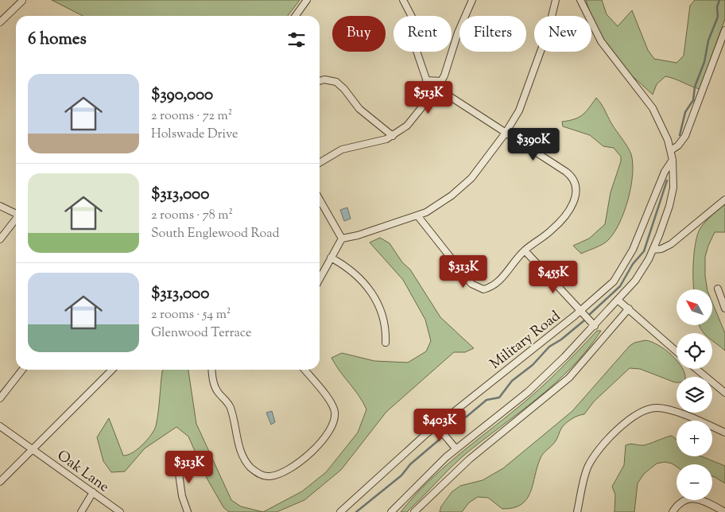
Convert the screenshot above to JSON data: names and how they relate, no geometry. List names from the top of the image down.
{
  "streets": {
    "street": ["Military Road", "Oak Lane"]
  },
  "north": "top left",
  "page": {
    "chip": [
      "Buy",
      "Rent",
      "Filters",
      "New"
    ],
    "heading": "6 homes",
    "list": [
      {
        "name": "$390,000",
        "note": "2 rooms · 72 m² · Holswade Drive"
      },
      {
        "name": "$313,000",
        "note": "2 rooms · 78 m² · South Englewood Road"
      },
      {
        "name": "$313,000",
        "note": "2 rooms · 54 m² · Glenwood Terrace"
      }
    ],
    "price": [
      "$513K",
      "$390K",
      "$313K",
      "$455K",
      "$403K",
      "$313K"
    ],
    "map_buttons": ["+", "−"]
  }
}
